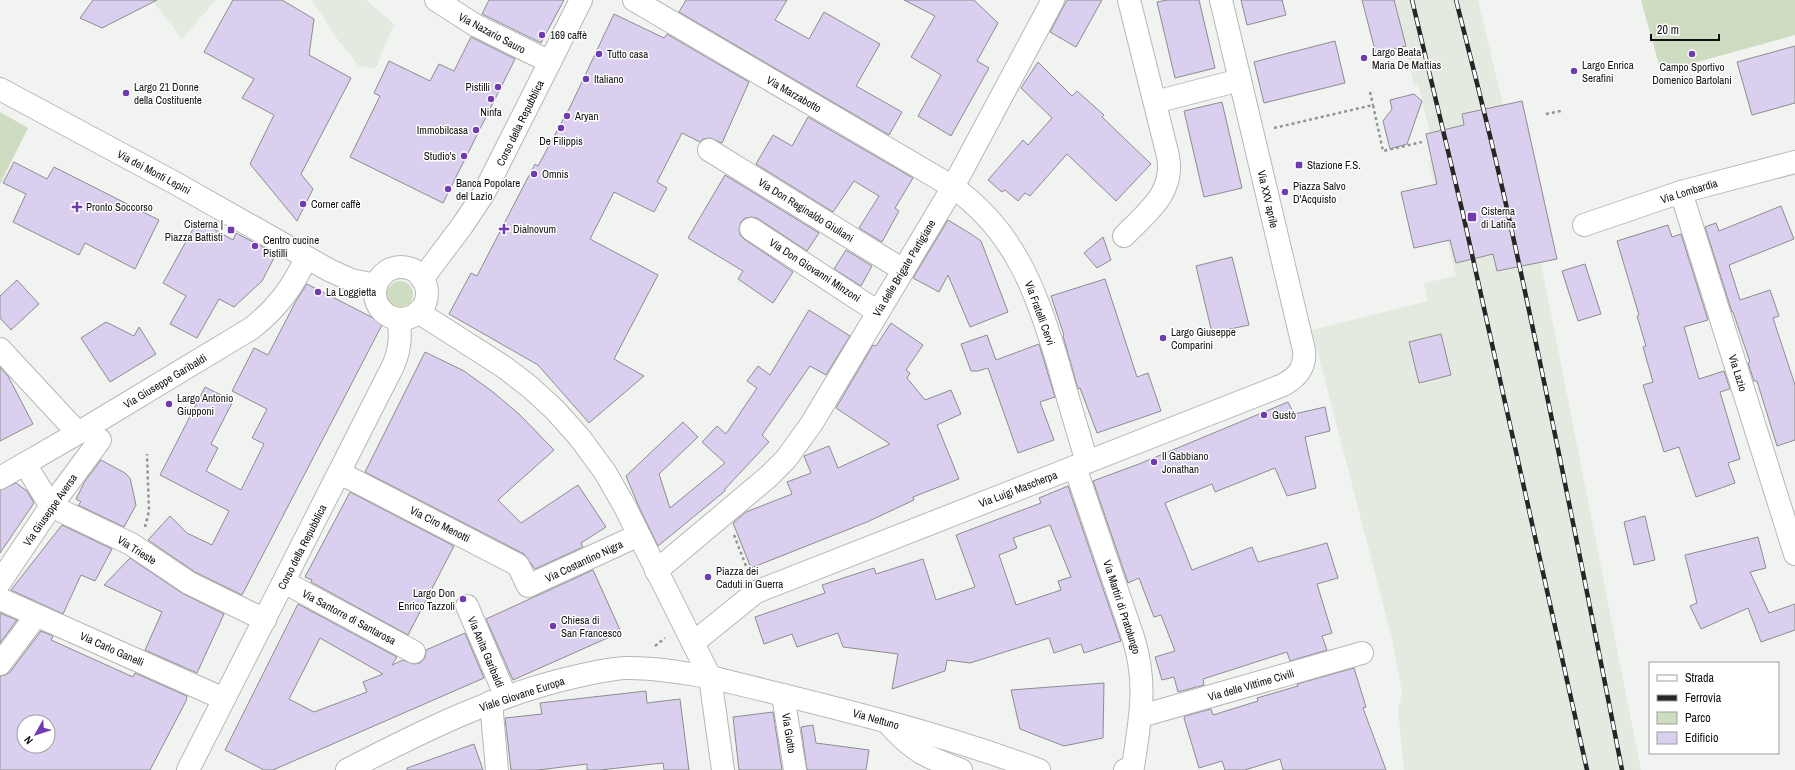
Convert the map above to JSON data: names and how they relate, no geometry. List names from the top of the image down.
{
  "streets": {
    "street": [
      "Via Nazario Sauro",
      "Via Marzabotto",
      "Corso della Repubblica",
      "Via dei Monti Lepini",
      "Via Lombardia",
      "Via XXV aprile",
      "Via Don Reginaldo Giuliani",
      "Via delle Brigate Partigiane",
      "Via Don Giovanni Minzoni",
      "Via Fratelli Cervi",
      "Via Lazio",
      "Via Giuseppe Garibaldi",
      "Via Luigi Mascherpa",
      "Via Giuseppe Aversa",
      "Via Ciro Menotti",
      "Via Trieste",
      "Via Costantino Nigra",
      "Via Martiri di Pratolungo",
      "Via Santorre di Santarosa",
      "Via Carlo Ganelli",
      "Via Anita Garibaldi",
      "Via delle Vittime Civili",
      "Viale Giovane Europa",
      "Via Nettuno",
      "Via Giotto"
    ]
  },
  "crossings": [
    ["Via Nazario Sauro", "Corso della Repubblica"],
    ["Via Marzabotto", "Via delle Brigate Partigiane"],
    ["Via Marzabotto", "Via Fratelli Cervi"],
    ["Corso della Repubblica", "Via dei Monti Lepini"],
    ["Corso della Repubblica", "Via Ciro Menotti"],
    ["Corso della Repubblica", "Via Trieste"],
    ["Corso della Repubblica", "Via Santorre di Santarosa"],
    ["Corso della Repubblica", "Via Carlo Ganelli"],
    ["Via dei Monti Lepini", "Via Giuseppe Garibaldi"],
    ["Via Lombardia", "Via Lazio"],
    ["Via XXV aprile", "Via Luigi Mascherpa"],
    ["Via Don Reginaldo Giuliani", "Via delle Brigate Partigiane"],
    ["Via delle Brigate Partigiane", "Via Don Giovanni Minzoni"],
    ["Via delle Brigate Partigiane", "Via Fratelli Cervi"],
    ["Via Fratelli Cervi", "Via Luigi Mascherpa"],
    ["Via Fratelli Cervi", "Via Martiri di Pratolungo"],
    ["Via Luigi Mascherpa", "Via Martiri di Pratolungo"],
    ["Via Giuseppe Aversa", "Via Trieste"],
    ["Via Ciro Menotti", "Via Costantino Nigra"],
    ["Via Martiri di Pratolungo", "Via delle Vittime Civili"],
    ["Via Anita Garibaldi", "Viale Giovane Europa"],
    ["Viale Giovane Europa", "Via Nettuno"],
    ["Via Nettuno", "Via Giotto"]
  ],
  "places": {
    "other": [
      "169 caffè",
      "Tutto casa",
      "Campo Sportivo Domenico Bartolani",
      "Largo Beata Maria De Mattias",
      "Largo Enrica Serafini",
      "Italiano",
      "Pistilli",
      "Largo 21 Donne della Costituente",
      "Ninfa",
      "Aryan",
      "De Filippis",
      "Immobilcasa",
      "Studio's",
      "Omnis",
      "Banca Popolare del Lazio",
      "Piazza Salvo D'Acquisto",
      "Corner caffè",
      "Centro cucine Pistilli",
      "La Loggietta",
      "Largo Giuseppe Comparini",
      "Largo Antonio Giupponi",
      "Gustò",
      "Il Gabbiano Jonathan",
      "Piazza dei Caduti in Guerra",
      "Largo Don Enrico Tazzoli",
      "Chiesa di San Francesco"
    ],
    "transit": ["Stazione F.S.", "Cisterna di Latina", "Cisterna | Piazza Battisti"],
    "health": ["Pronto Soccorso", "Dialnovum"]
  },
  "legend": [
    "Strada",
    "Ferrovia",
    "Parco",
    "Edificio"
  ],
  "scale_bar": "20 m",
  "north": "bottom left"
}
